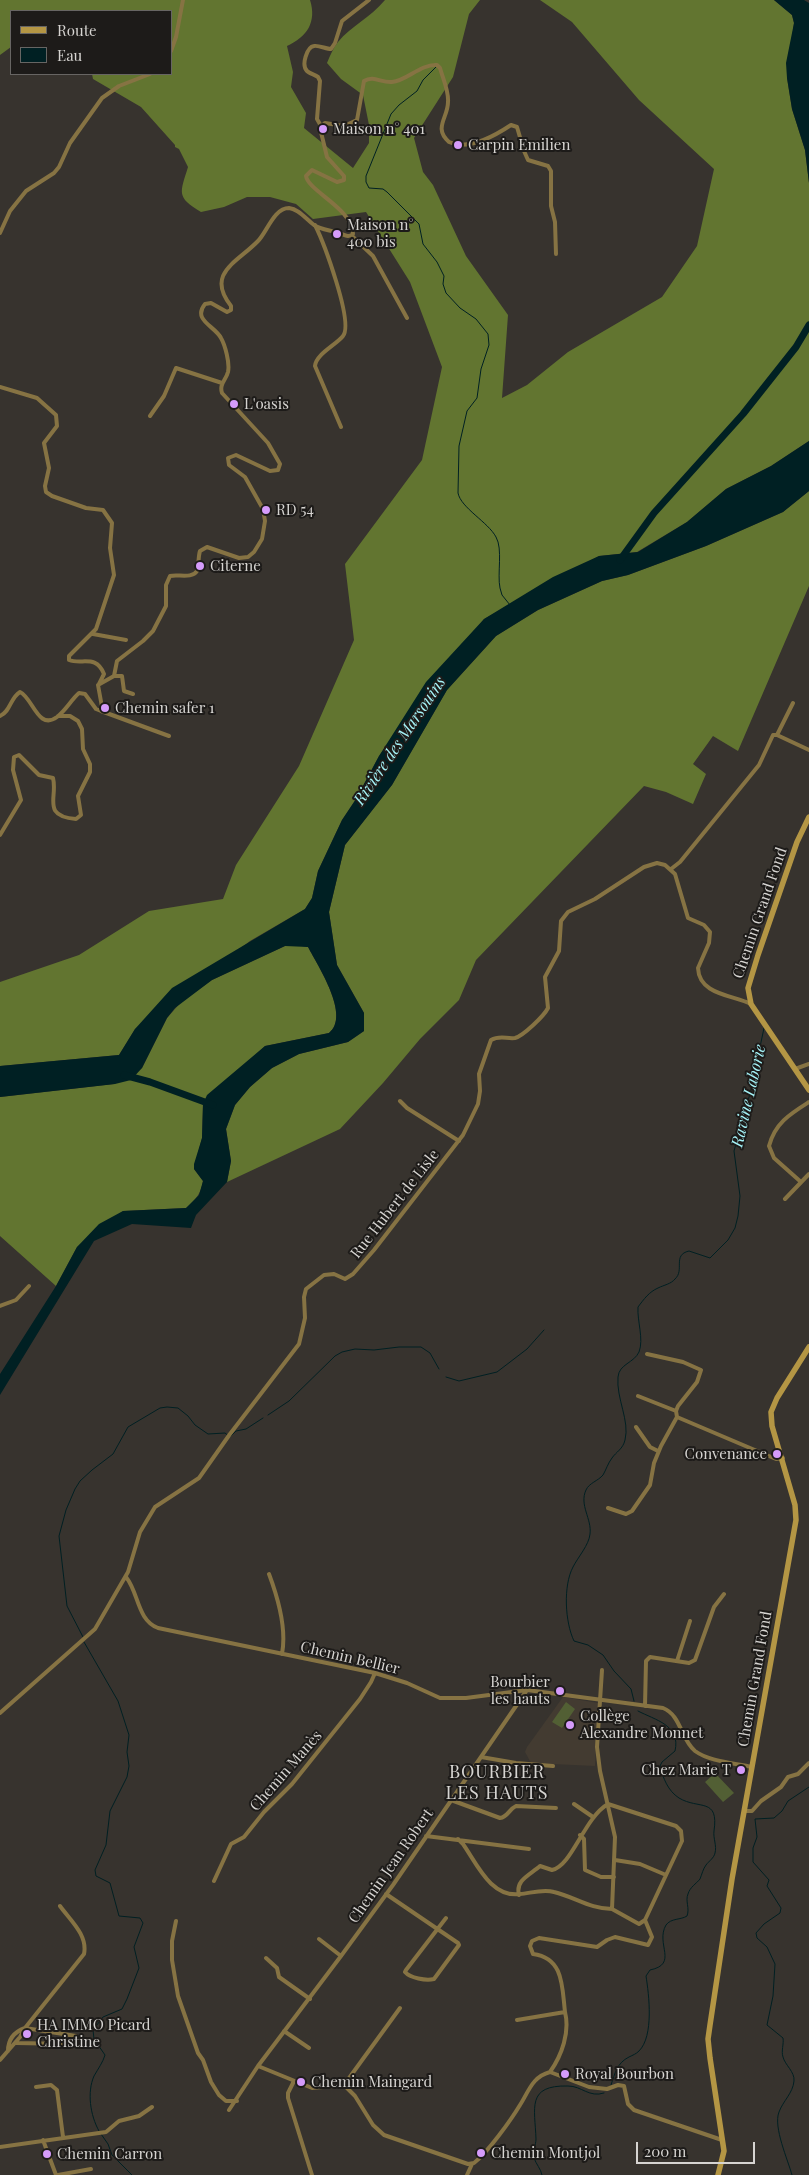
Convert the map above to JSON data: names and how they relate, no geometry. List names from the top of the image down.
{
  "streets": {
    "street": [
      "Chemin Grand Fond",
      "Rue Hubert de Lisle",
      "Chemin Bellier",
      "Chemin Manès",
      "Chemin Jean Robert"
    ]
  },
  "crossings": [
    ["Chemin Grand Fond", "Chemin Bellier"],
    ["Rue Hubert de Lisle", "Chemin Bellier"],
    ["Chemin Bellier", "Chemin Manès"],
    ["Chemin Bellier", "Chemin Jean Robert"]
  ],
  "districts": ["BOURBIER LES HAUTS"],
  "water": ["Rivière des Marsouins", "Ravine Laborie"],
  "places": [
    "Maison n° 401",
    "Carpin Emilien",
    "Maison n° 400 bis",
    "L'oasis",
    "RD 54",
    "Citerne",
    "Chemin safer 1",
    "Convenance",
    "Bourbier les hauts",
    "Collège Alexandre Monnet",
    "Chez Marie T",
    "HA IMMO Picard Christine",
    "Royal Bourbon",
    "Chemin Maingard",
    "Chemin Montjol",
    "Chemin Carron"
  ],
  "legend": ["Route", "Eau"],
  "scale_bar": "200 m"
}
